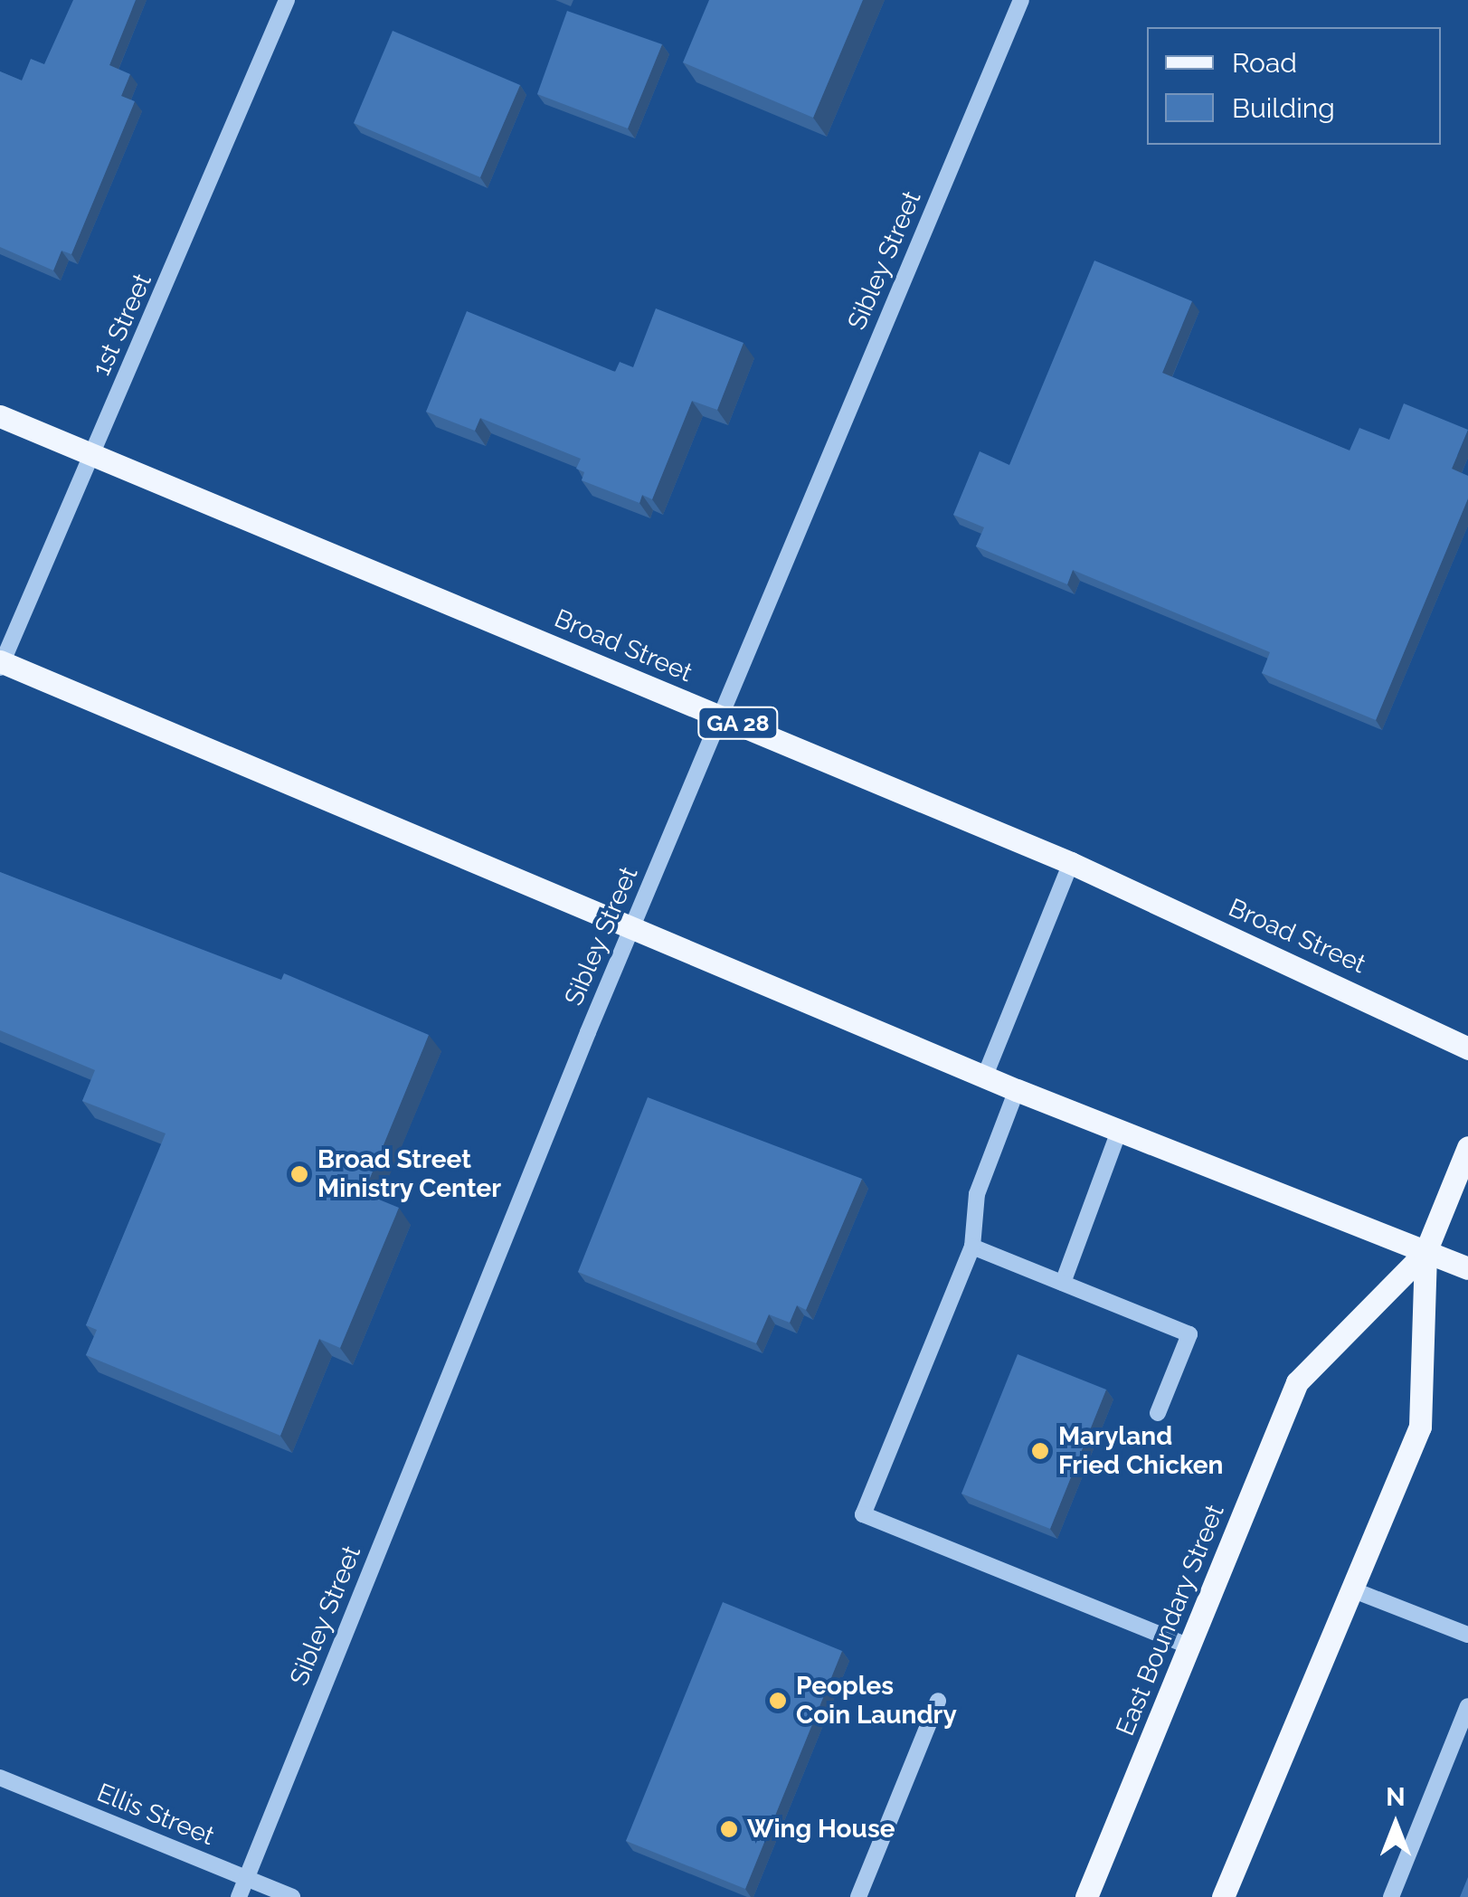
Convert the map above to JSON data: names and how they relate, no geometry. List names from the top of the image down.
{
  "streets": {
    "main road": ["Broad Street", "GA 28", "East Boundary Street"],
    "street": ["Sibley Street", "1st Street", "Ellis Street"]
  },
  "crossings": [
    ["Sibley Street", "Broad Street"],
    ["Sibley Street", "Ellis Street"],
    ["1st Street", "Broad Street"]
  ],
  "places": [
    "Broad Street Ministry Center",
    "Maryland Fried Chicken",
    "Peoples Coin Laundry",
    "Wing House"
  ],
  "legend": ["Road", "Building"],
  "north": "top"
}
